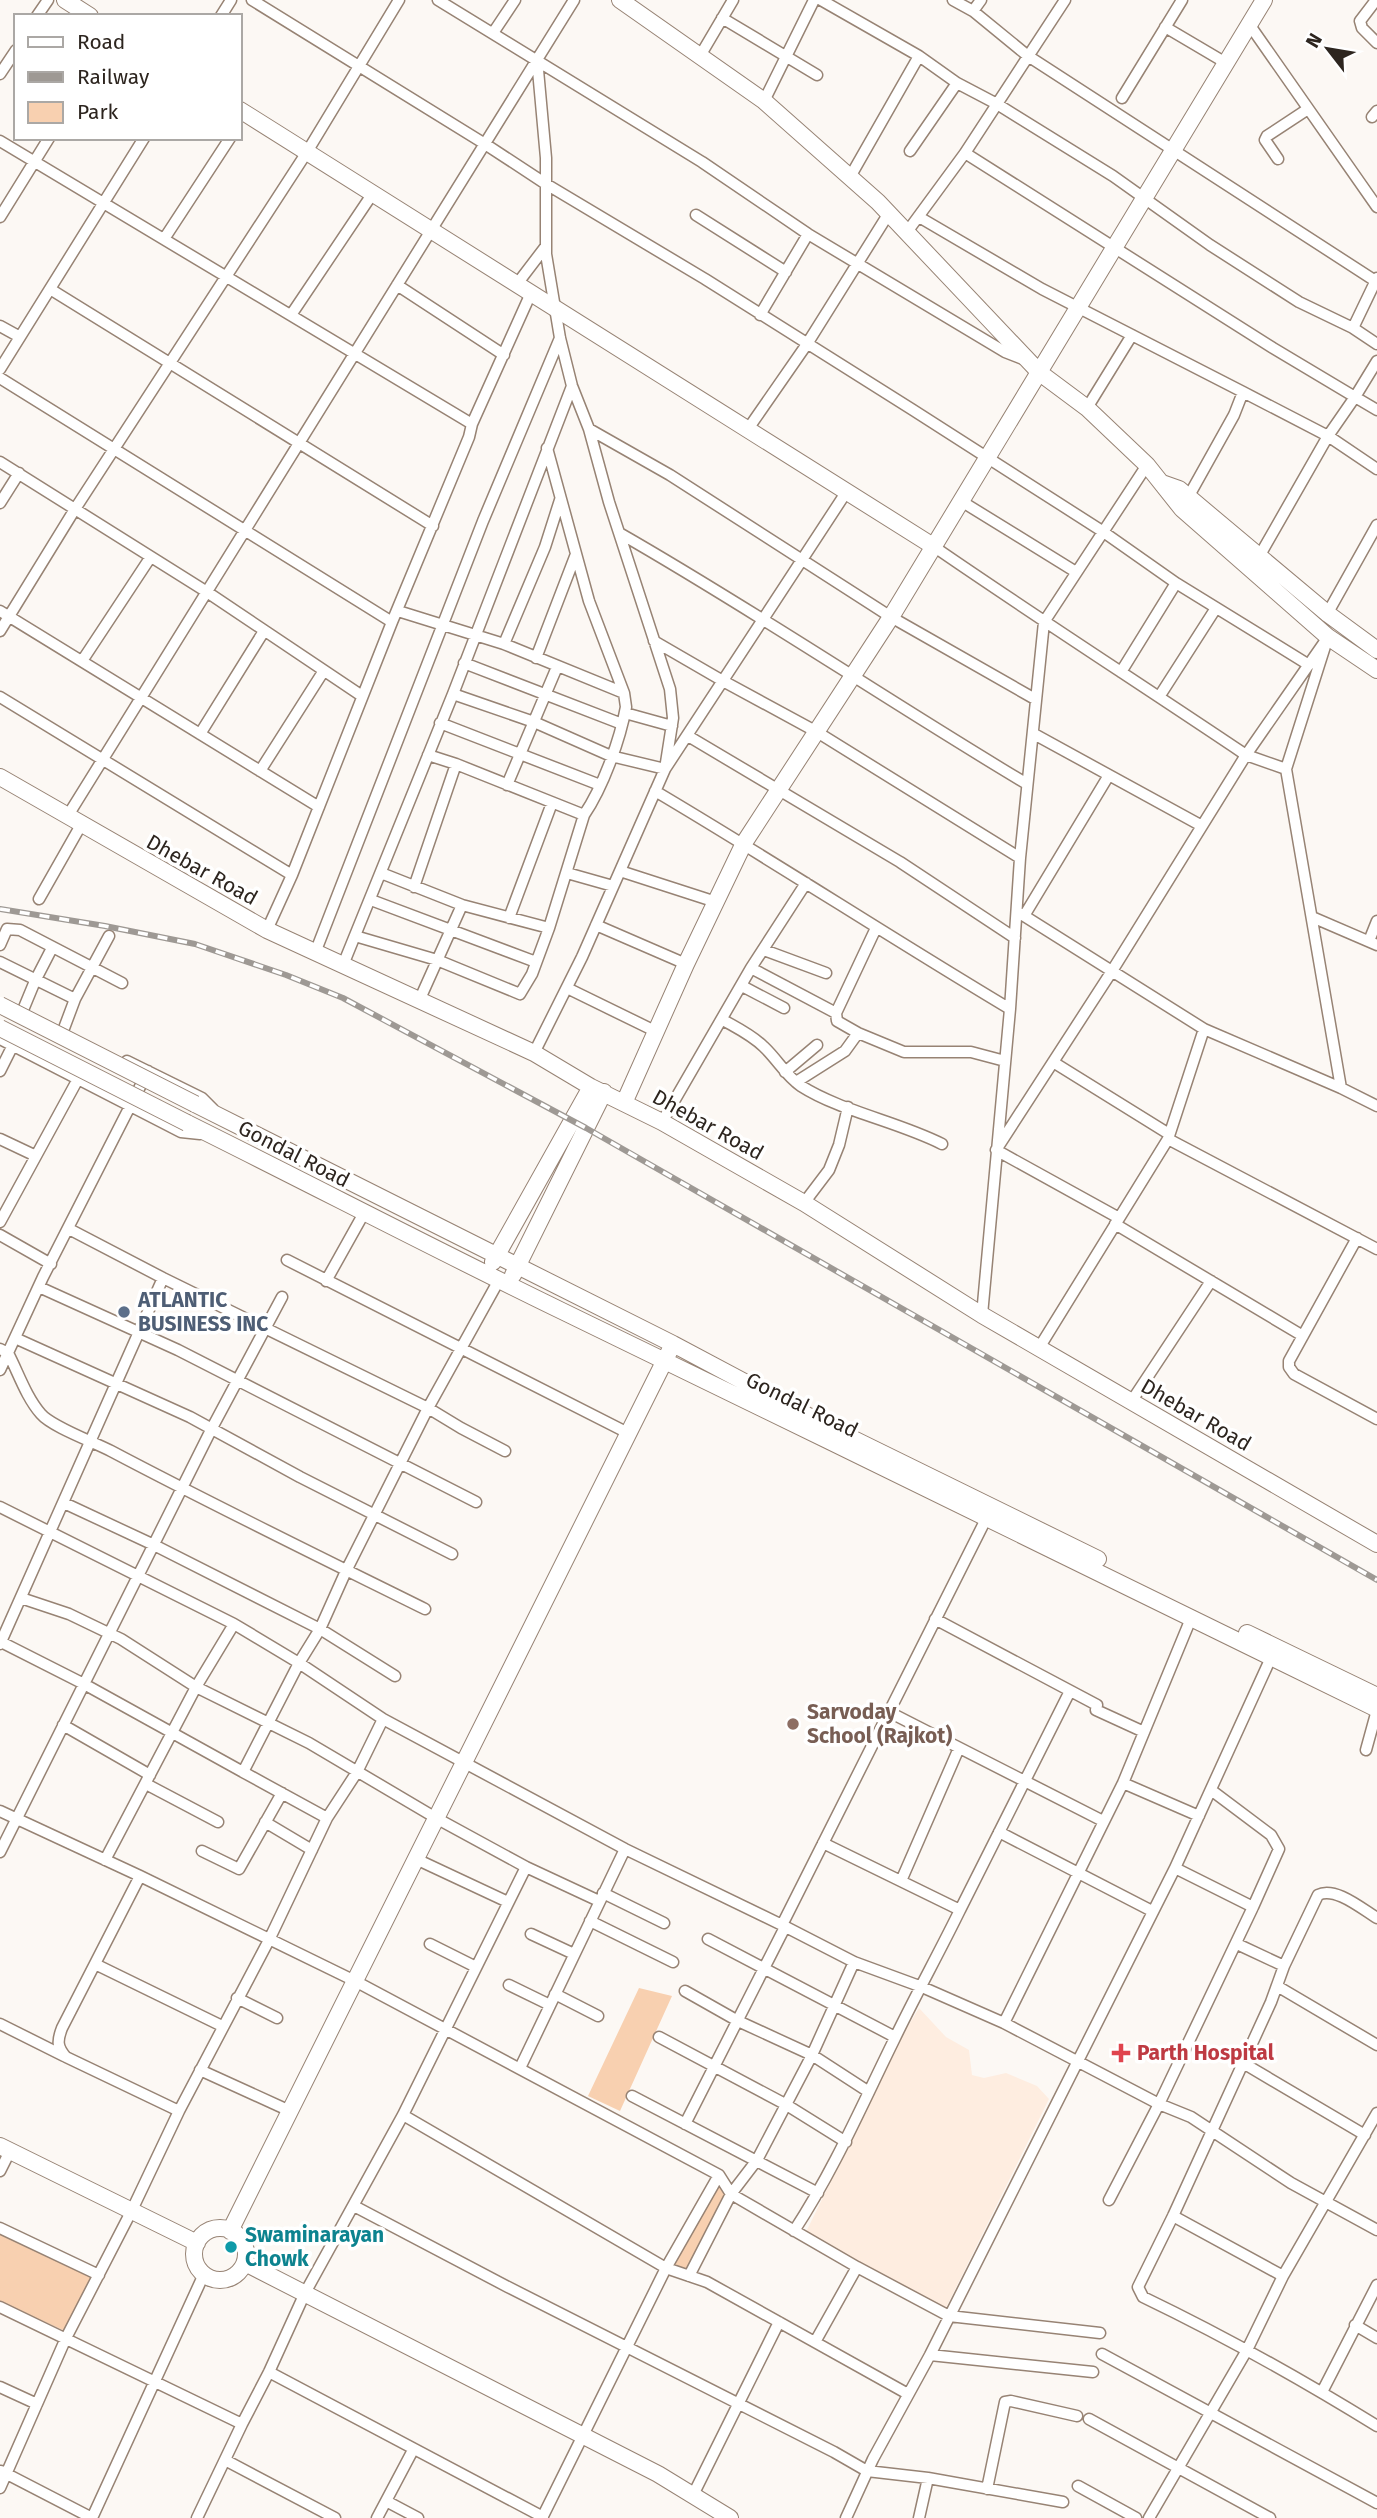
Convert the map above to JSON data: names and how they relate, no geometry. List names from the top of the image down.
{
  "streets": {
    "street": ["Dhebar Road", "Gondal Road"]
  },
  "places": {
    "other": ["ATLANTIC BUSINESS INC", "Sarvoday School (Rajkot)", "Swaminarayan Chowk"],
    "health": ["Parth Hospital"]
  },
  "legend": ["Road", "Railway", "Park"],
  "north": "top left"
}
